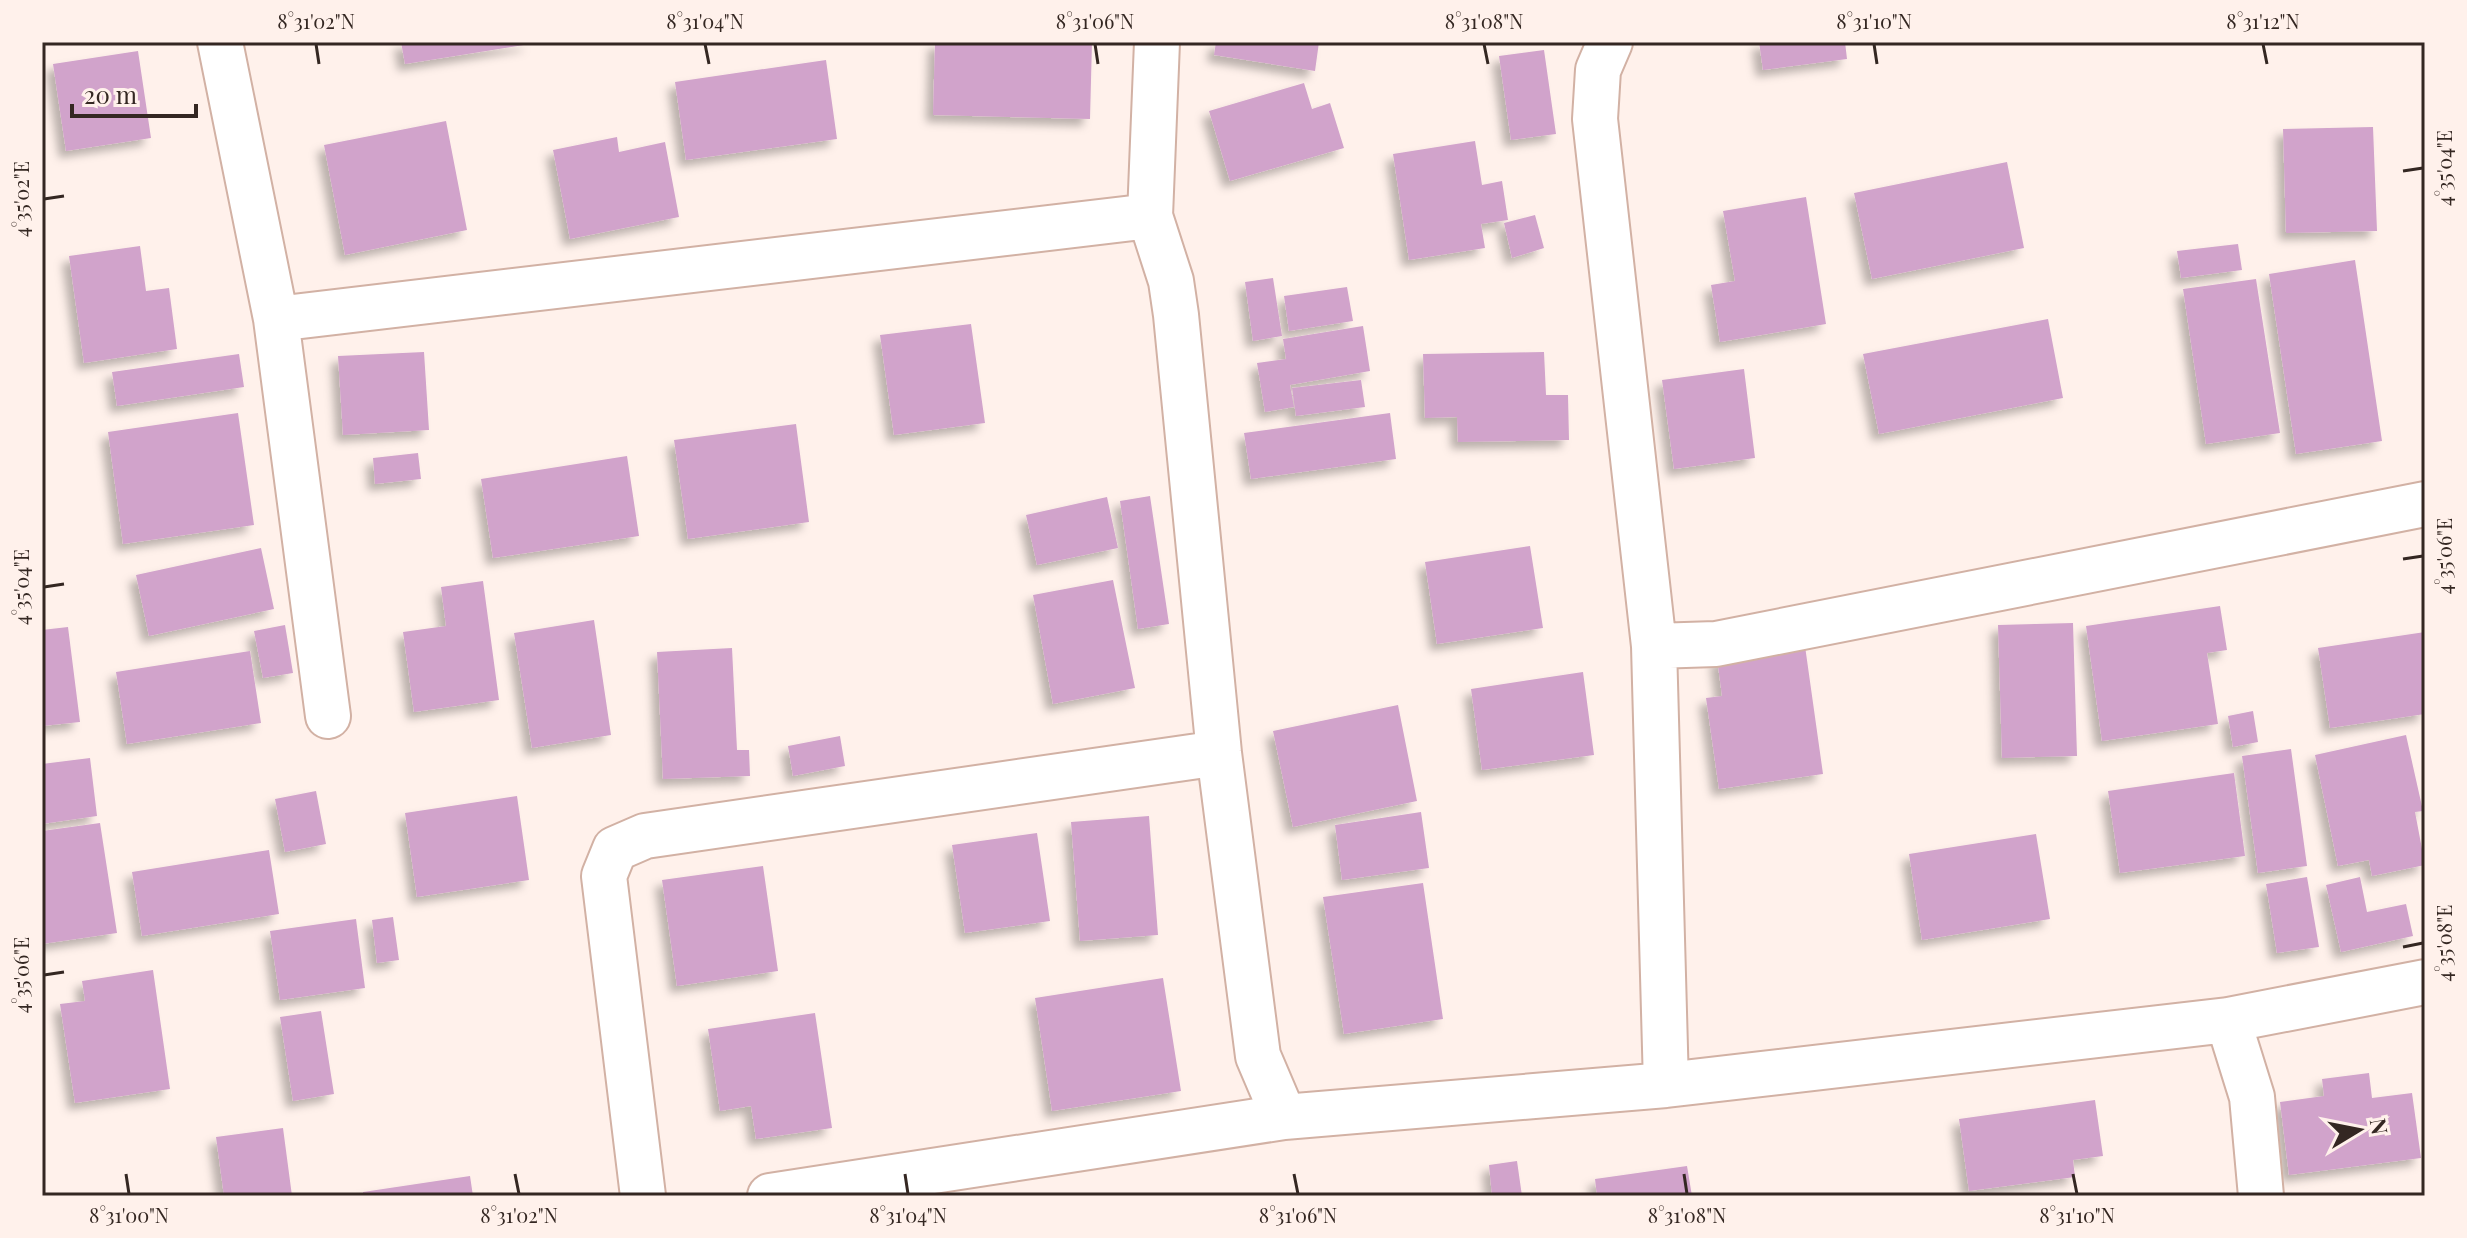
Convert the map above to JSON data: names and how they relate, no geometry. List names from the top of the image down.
{
  "scale_bar": "20 m",
  "north": "right",
  "coordinates": [
    "8°31'02\"N",
    "8°31'04\"N",
    "8°31'06\"N",
    "8°31'08\"N",
    "8°31'10\"N",
    "8°31'12\"N",
    "4°35'04\"E",
    "4°35'02\"E",
    "4°35'06\"E",
    "4°35'08\"E",
    "8°31'00\"N"
  ]
}
